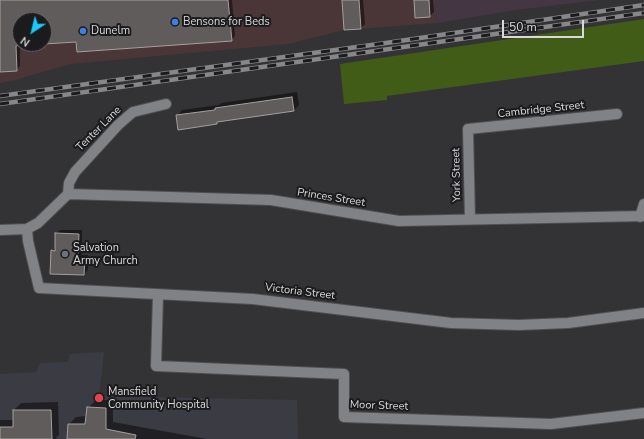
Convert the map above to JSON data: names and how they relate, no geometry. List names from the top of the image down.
{
  "streets": {
    "street": [
      "Cambridge Street",
      "Tenter Lane",
      "York Street",
      "Princes Street",
      "Victoria Street",
      "Moor Street"
    ]
  },
  "crossings": [
    ["Cambridge Street", "York Street"],
    ["Tenter Lane", "Princes Street"],
    ["York Street", "Princes Street"],
    ["Victoria Street", "Moor Street"]
  ],
  "places": [
    "Bensons for Beds",
    "Dunelm",
    "Salvation Army Church",
    "Mansfield Community Hospital"
  ],
  "scale_bar": "50 m",
  "north": "bottom left"
}
